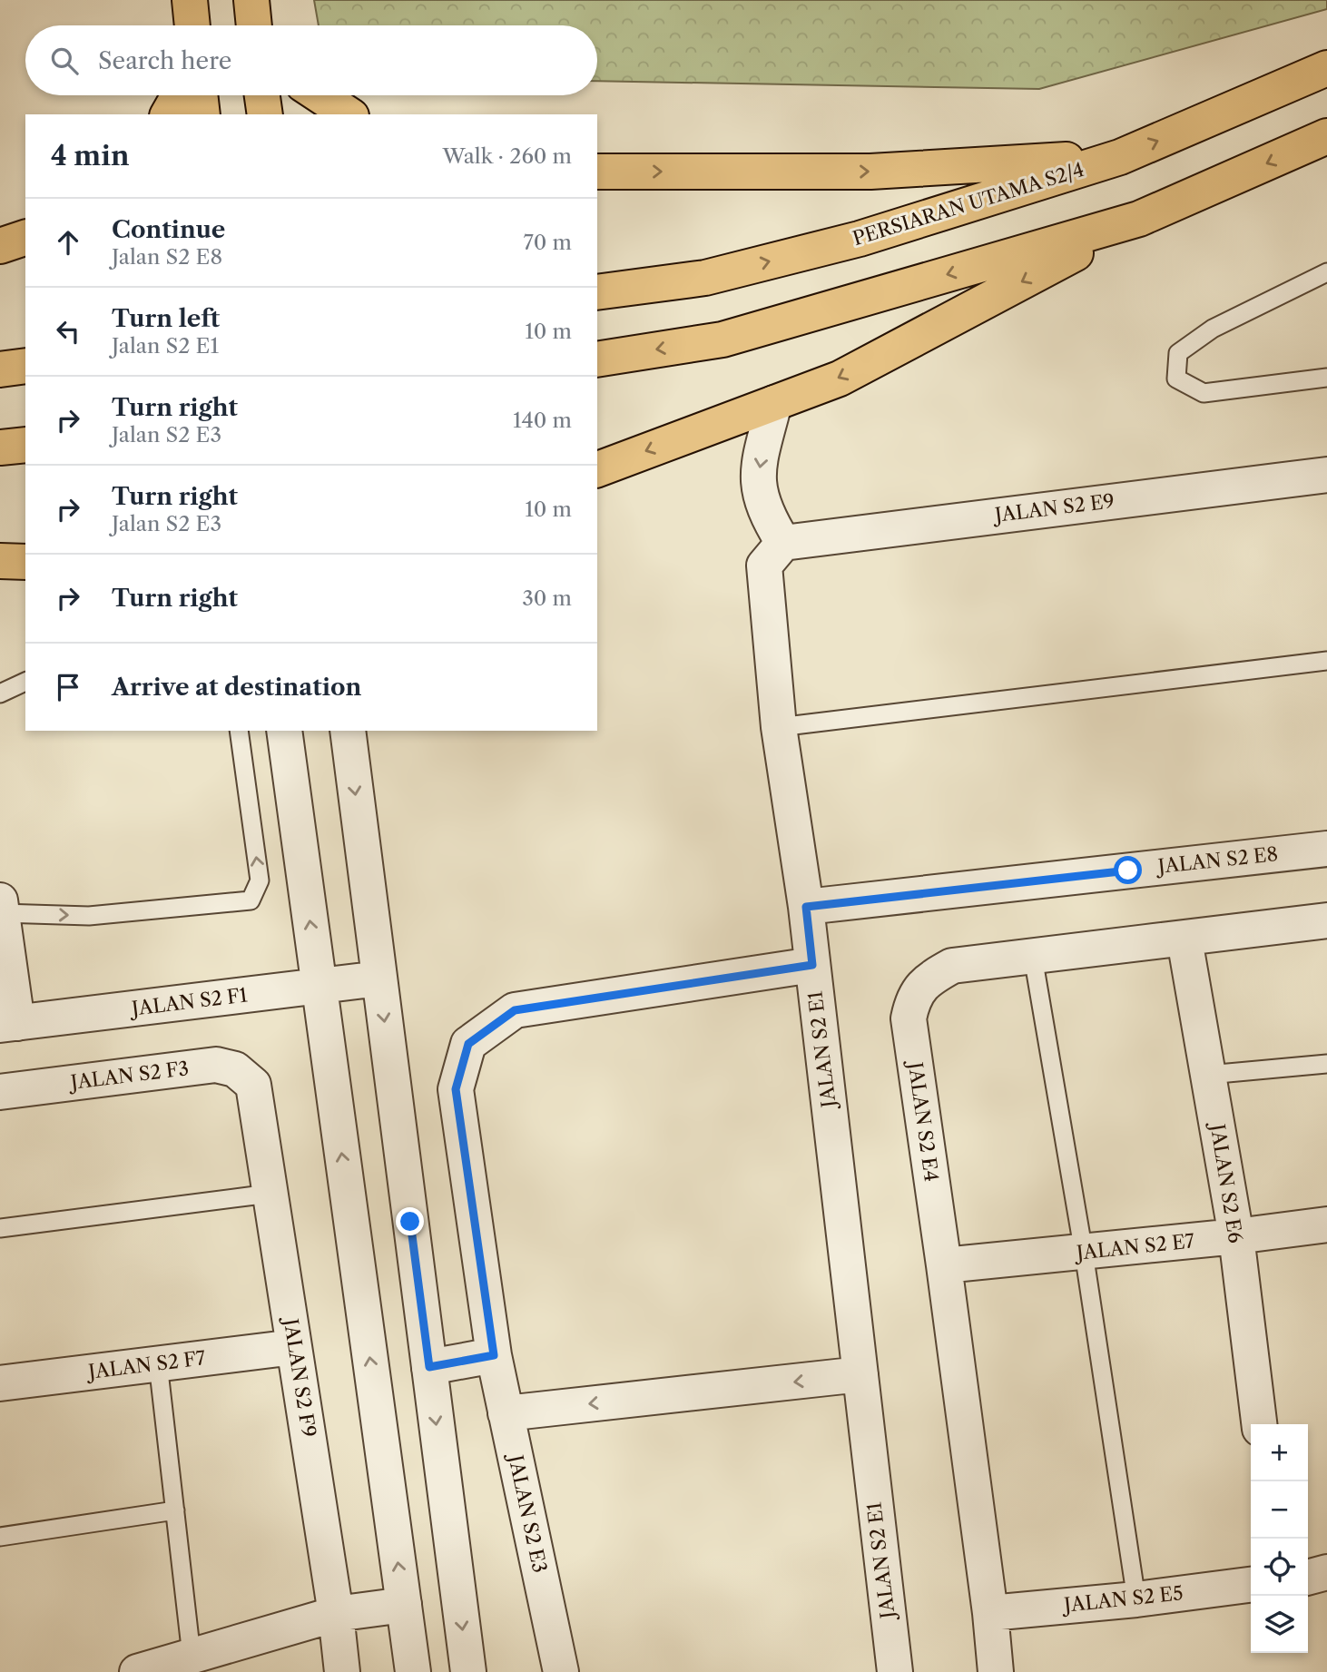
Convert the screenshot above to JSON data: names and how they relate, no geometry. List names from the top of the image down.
{
  "streets": {
    "main road": ["PERSIARAN UTAMA S2/4"],
    "street": [
      "JALAN S2 E9",
      "JALAN S2 E8",
      "JALAN S2 F1",
      "JALAN S2 E1",
      "JALAN S2 F3",
      "JALAN S2 E4",
      "JALAN S2 E6",
      "JALAN S2 E7",
      "JALAN S2 F7",
      "JALAN S2 F9",
      "JALAN S2 E3",
      "JALAN S2 E5"
    ]
  },
  "crossings": [
    ["JALAN S2 E9", "JALAN S2 E1"],
    ["JALAN S2 E8", "JALAN S2 E1"],
    ["JALAN S2 E1", "JALAN S2 E3"],
    ["JALAN S2 F3", "JALAN S2 F9"],
    ["JALAN S2 E4", "JALAN S2 E6"],
    ["JALAN S2 E4", "JALAN S2 E7"],
    ["JALAN S2 E4", "JALAN S2 E5"],
    ["JALAN S2 E6", "JALAN S2 E7"],
    ["JALAN S2 F7", "JALAN S2 F9"]
  ],
  "page": {
    "search": "Search here",
    "heading": ["4 min", "Walk · 260 m"],
    "list": [
      ["Continue", "Jalan S2 E8", "70 m"],
      ["Turn left", "Jalan S2 E1", "10 m"],
      ["Turn right", "Jalan S2 E3", "140 m"],
      ["Turn right", "Jalan S2 E3", "10 m"],
      ["Turn right", "30 m"],
      "Arrive at destination"
    ],
    "map_buttons": ["+", "−"]
  }
}
